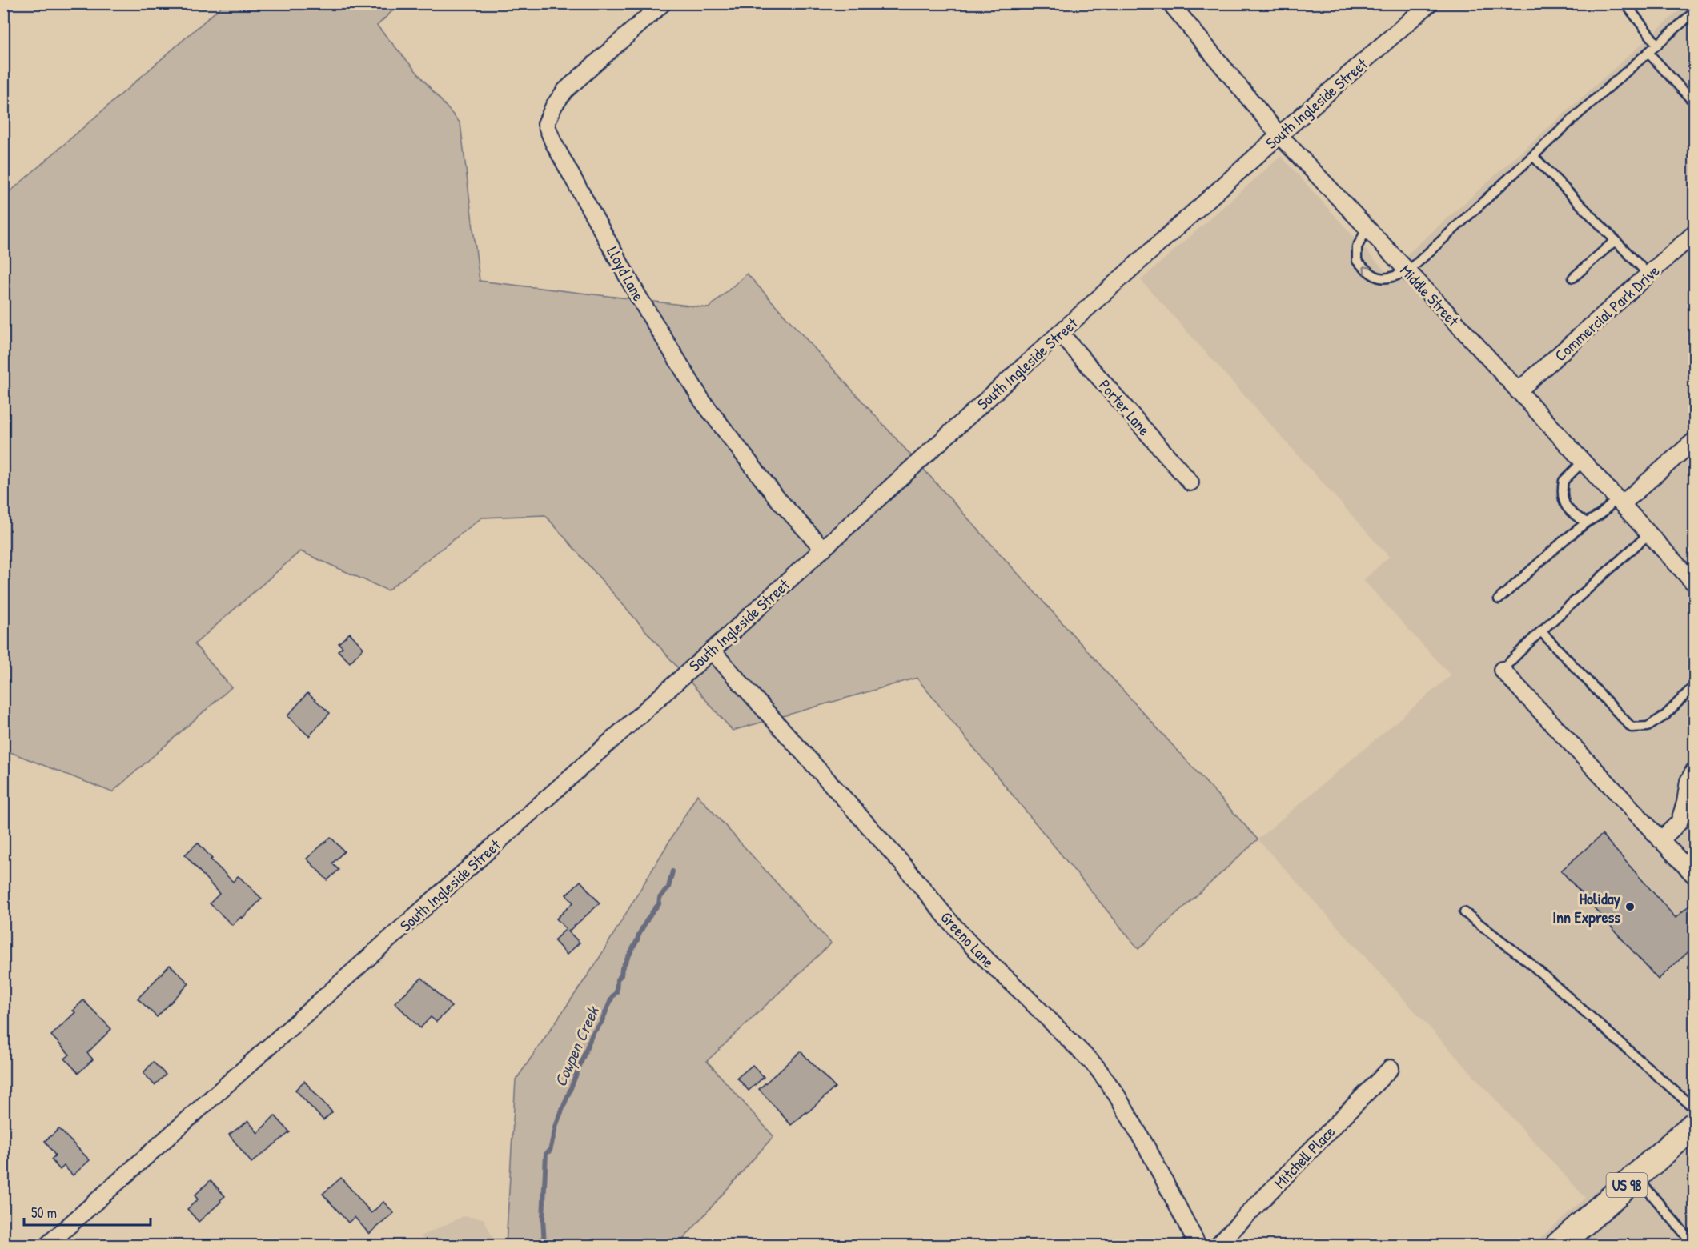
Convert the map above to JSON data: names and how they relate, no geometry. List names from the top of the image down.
{
  "streets": {
    "main road": ["US 98"],
    "street": [
      "South Ingleside Street",
      "Lloyd Lane",
      "Middle Street",
      "Commercial Park Drive",
      "Porter Lane",
      "Greeno Lane",
      "Mitchell Place"
    ]
  },
  "crossings": [
    ["South Ingleside Street", "Lloyd Lane"],
    ["South Ingleside Street", "Middle Street"],
    ["South Ingleside Street", "Porter Lane"],
    ["South Ingleside Street", "Greeno Lane"],
    ["Middle Street", "Commercial Park Drive"]
  ],
  "water": ["Cowpen Creek"],
  "places": ["Holiday Inn Express"],
  "scale_bar": "50 m"
}
